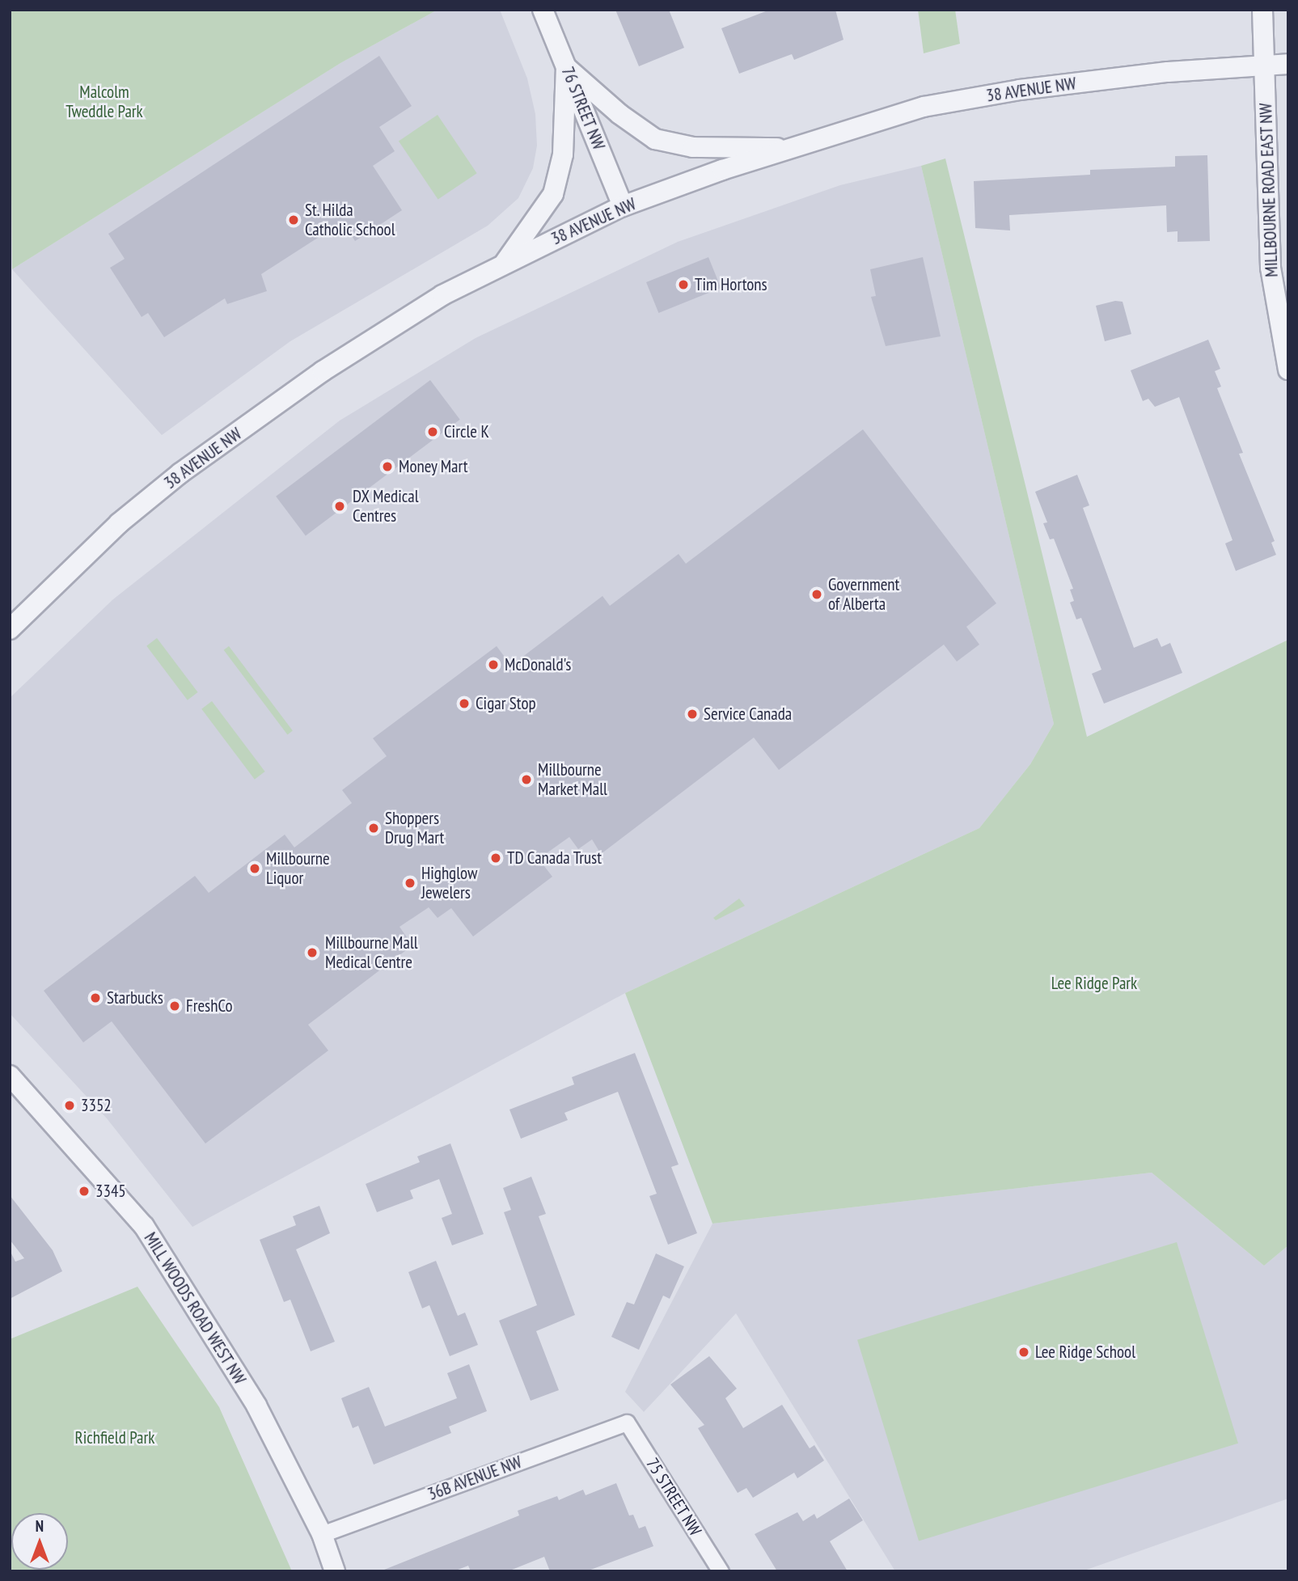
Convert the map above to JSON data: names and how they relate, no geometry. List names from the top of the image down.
{
  "streets": {
    "street": [
      "38 AVENUE NW",
      "76 STREET NW",
      "MILLBOURNE ROAD EAST NW",
      "MILL WOODS ROAD WEST NW",
      "36B AVENUE NW",
      "75 STREET NW"
    ]
  },
  "crossings": [
    ["38 AVENUE NW", "76 STREET NW"],
    ["38 AVENUE NW", "MILLBOURNE ROAD EAST NW"],
    ["MILL WOODS ROAD WEST NW", "36B AVENUE NW"],
    ["36B AVENUE NW", "75 STREET NW"]
  ],
  "parks": ["Malcolm Tweddle Park", "Lee Ridge Park", "Richfield Park"],
  "places": [
    "St. Hilda Catholic School",
    "Tim Hortons",
    "Circle K",
    "Money Mart",
    "DX Medical Centres",
    "Government of Alberta",
    "McDonald's",
    "Cigar Stop",
    "Service Canada",
    "Millbourne Market Mall",
    "Shoppers Drug Mart",
    "TD Canada Trust",
    "Millbourne Liquor",
    "Highglow Jewelers",
    "Millbourne Mall Medical Centre",
    "Starbucks",
    "FreshCo",
    "3352",
    "3345",
    "Lee Ridge School"
  ],
  "north": "top"
}
